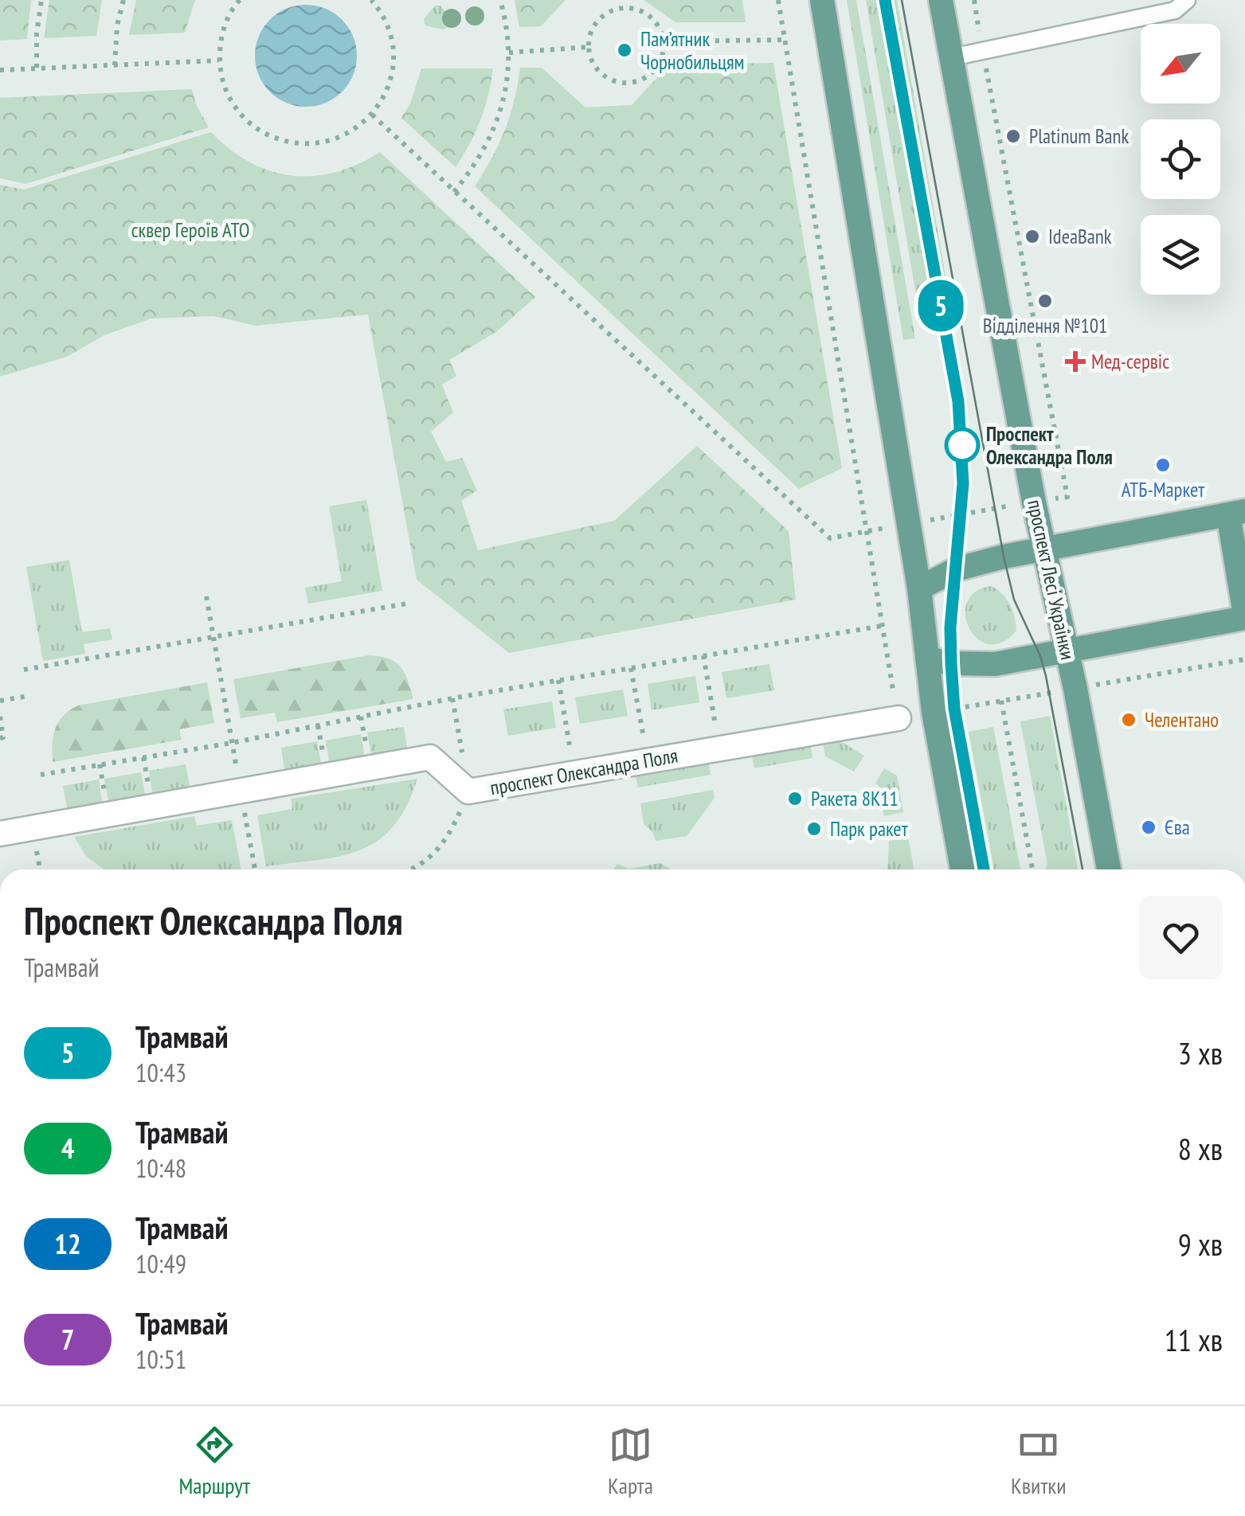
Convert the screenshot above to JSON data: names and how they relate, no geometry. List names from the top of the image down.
{
  "streets": {
    "main road": ["проспект Лесі Українки"],
    "street": ["проспект Олександра Поля"]
  },
  "parks": ["сквер Героїв АТО"],
  "places": {
    "other": [
      "Пам’ятник Чорнобильцям",
      "Platinum Bank",
      "IdeaBank",
      "Відділення №101",
      "Проспект Олександра Поля",
      "АТБ-Маркет",
      "Челентано",
      "Ракета 8К11",
      "Єва",
      "Парк ракет"
    ],
    "health": ["Мед-сервіс"]
  },
  "lines": ["tram line 5"],
  "north": "bottom left",
  "page": {
    "on_map": "5",
    "heading": ["Проспект Олександра Поля", "Трамвай"],
    "list": [
      {
        "mark": "5",
        "name": "Трамвай",
        "note": "10:43",
        "value": "3 хв"
      },
      {
        "mark": "4",
        "name": "Трамвай",
        "note": "10:48",
        "value": "8 хв"
      },
      {
        "mark": "12",
        "name": "Трамвай",
        "note": "10:49",
        "value": "9 хв"
      },
      {
        "mark": "7",
        "name": "Трамвай",
        "note": "10:51",
        "value": "11 хв"
      }
    ],
    "tabs": ["Маршрут", "Карта", "Квитки"]
  }
}
